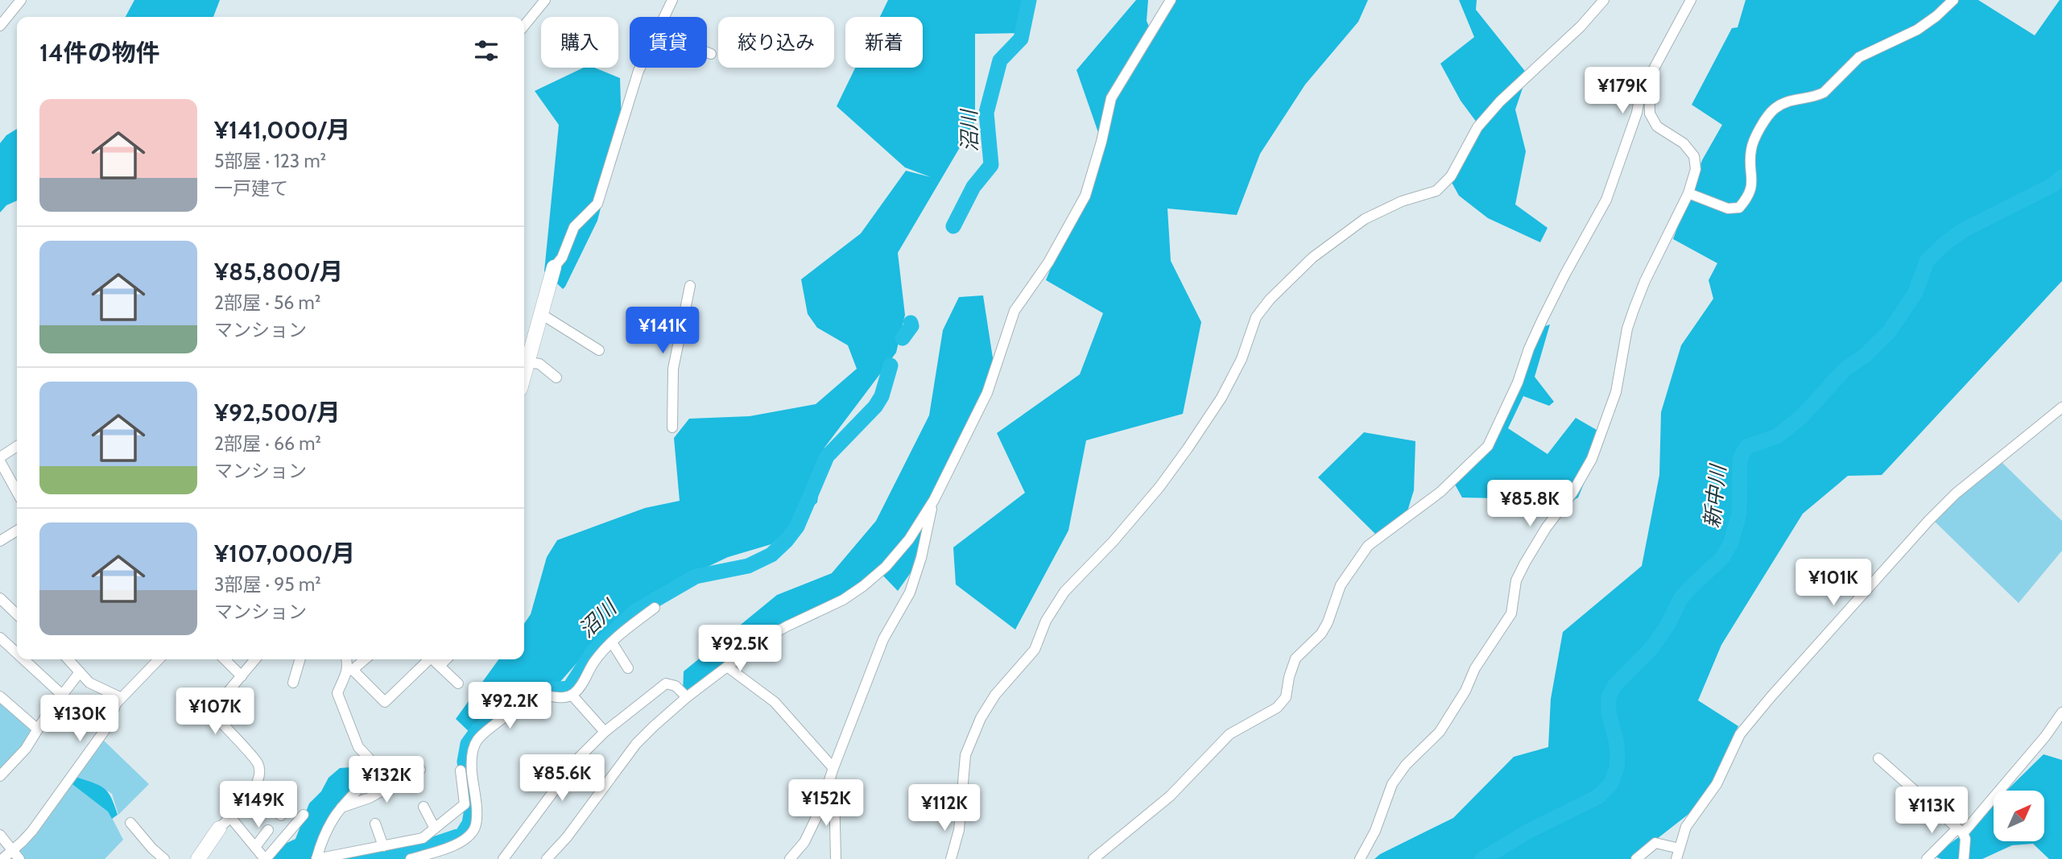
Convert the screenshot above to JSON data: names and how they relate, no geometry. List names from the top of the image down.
{
  "water": ["沼川", "新中川"],
  "north": "top right",
  "page": {
    "chip": [
      "購入",
      "賃貸",
      "絞り込み",
      "新着"
    ],
    "heading": "14件の物件",
    "price": [
      "¥179K",
      "¥141K",
      "¥85.8K",
      "¥101K",
      "¥92.5K",
      "¥92.2K",
      "¥107K",
      "¥130K",
      "¥85.6K",
      "¥132K",
      "¥152K",
      "¥149K",
      "¥112K",
      "¥113K"
    ],
    "list": [
      {
        "name": "¥141,000/月",
        "note": "5部屋 · 123 m² · 一戸建て"
      },
      {
        "name": "¥85,800/月",
        "note": "2部屋 · 56 m² · マンション"
      },
      {
        "name": "¥92,500/月",
        "note": "2部屋 · 66 m² · マンション"
      },
      {
        "name": "¥107,000/月",
        "note": "3部屋 · 95 m² · マンション"
      }
    ]
  }
}
